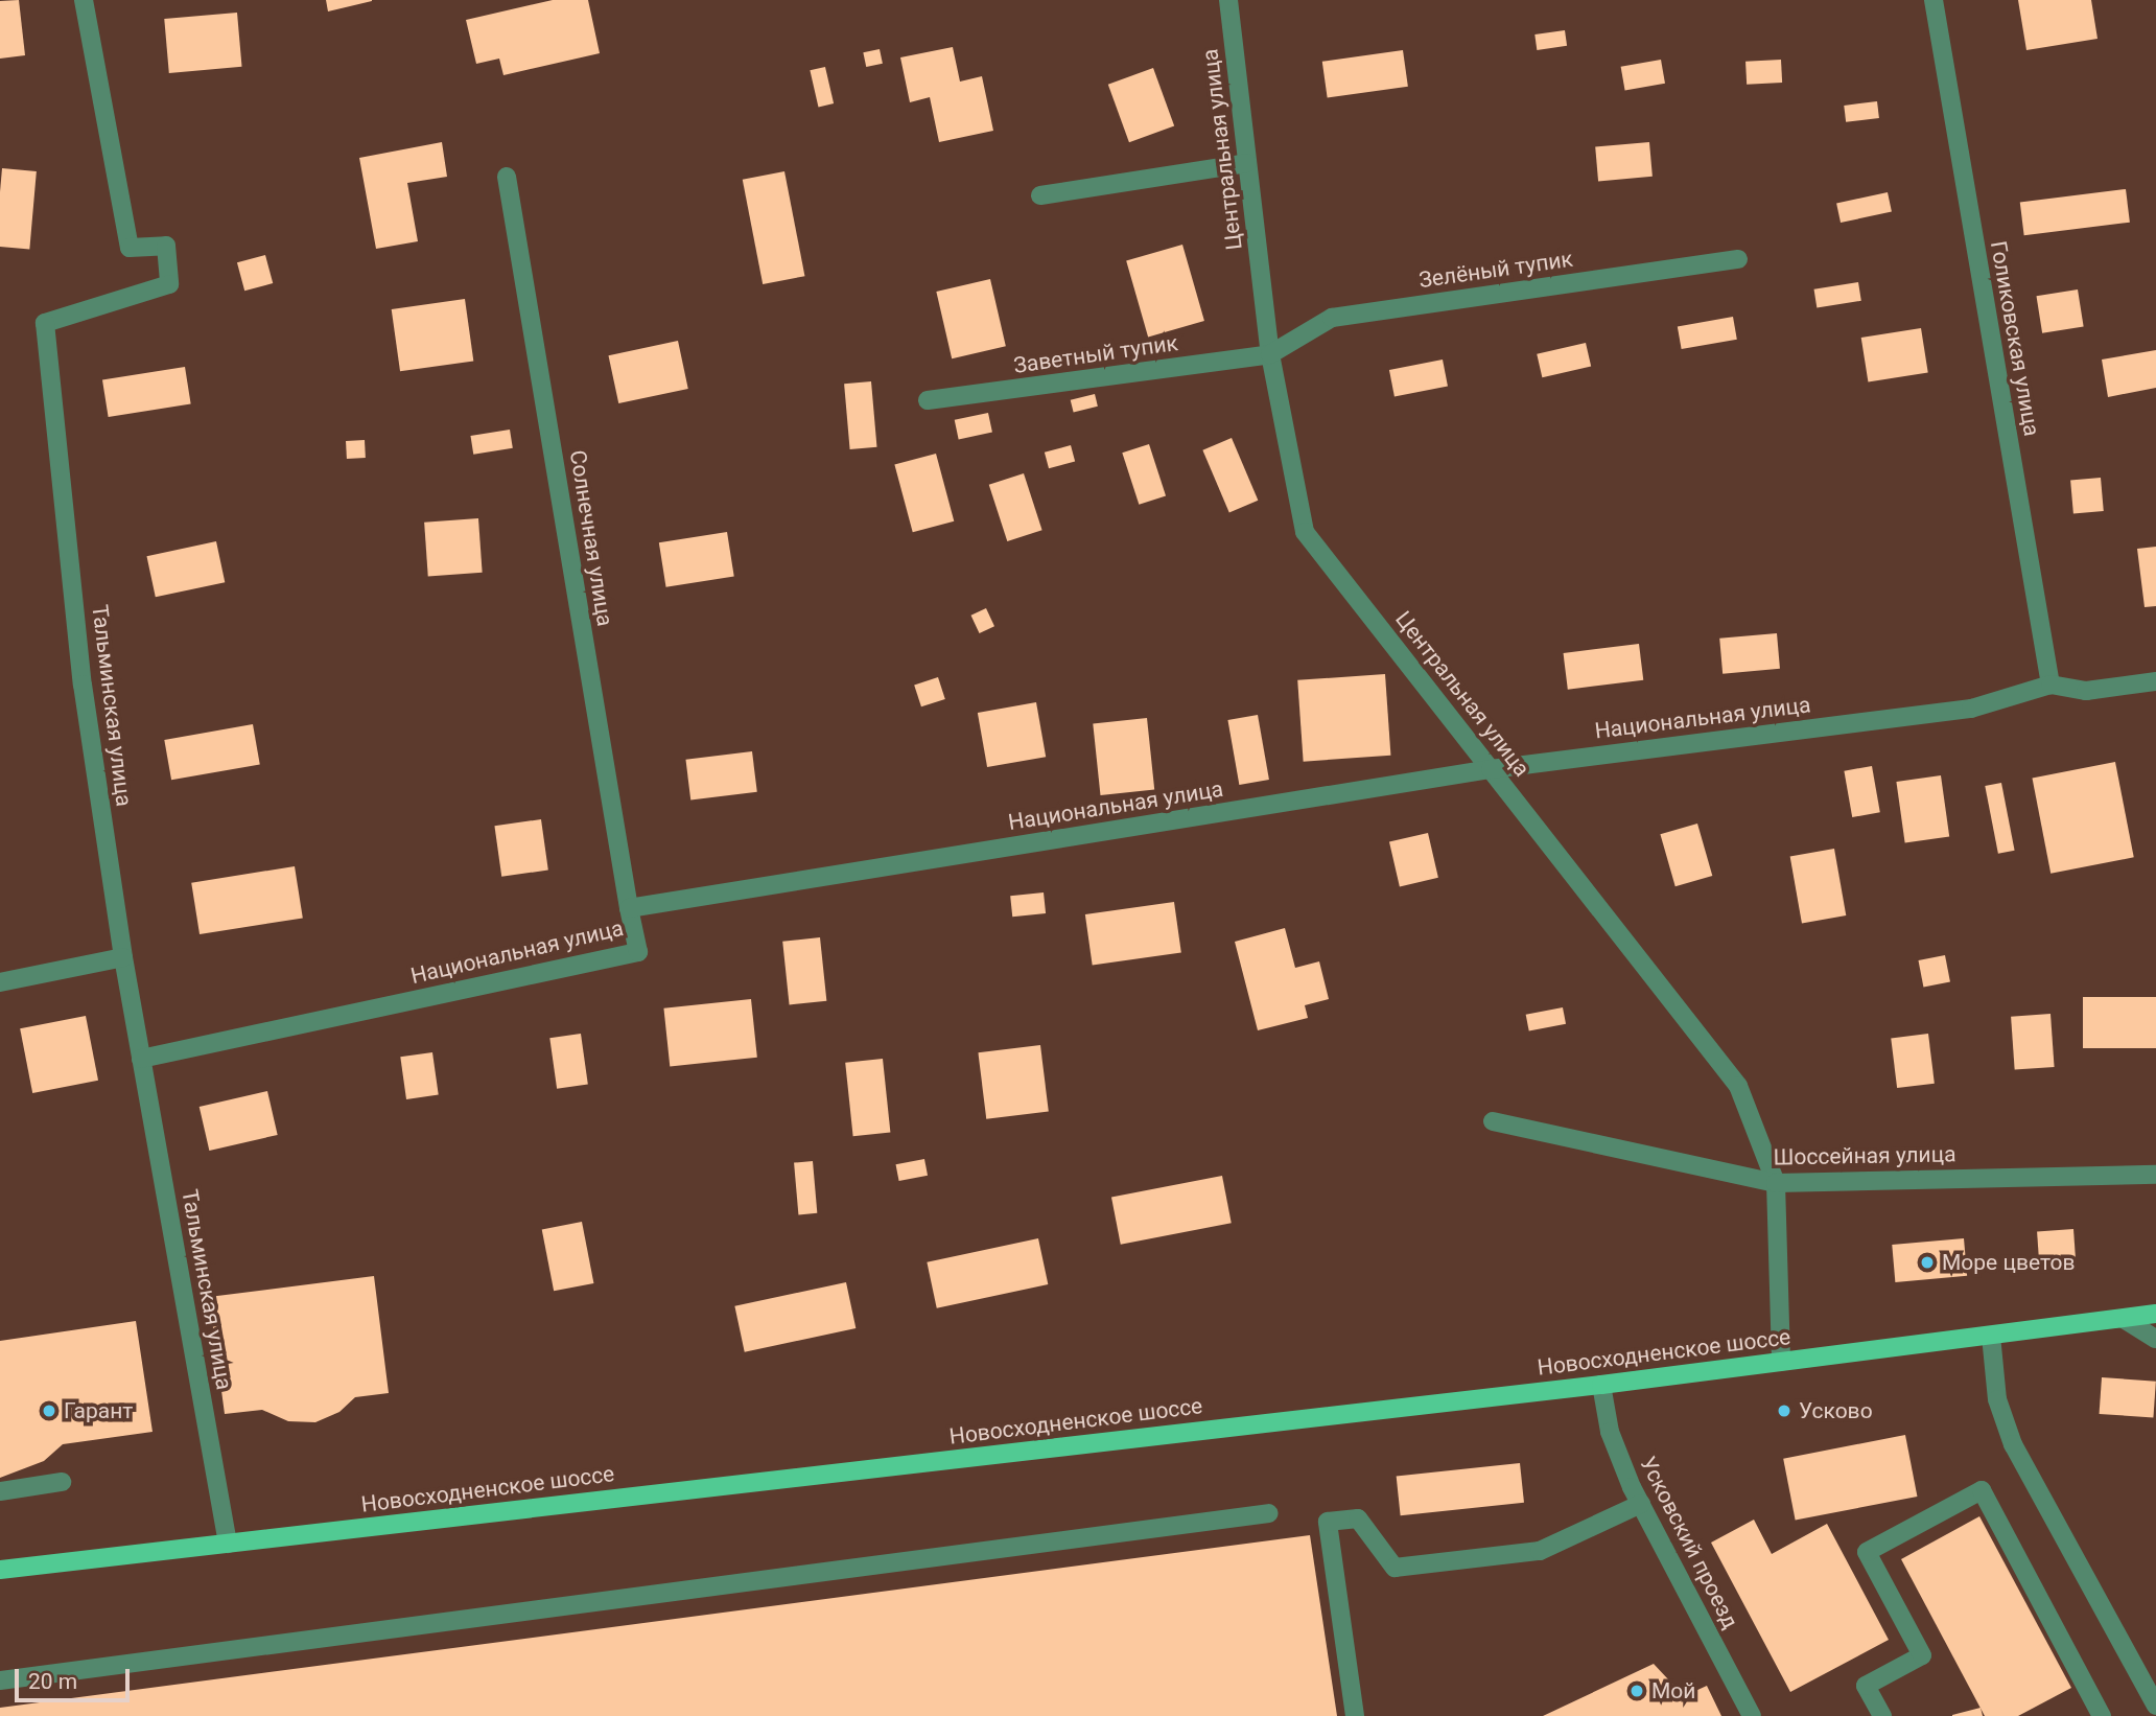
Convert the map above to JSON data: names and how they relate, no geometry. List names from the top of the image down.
{
  "streets": {
    "main road": ["Новосходненское шоссе"],
    "street": [
      "Центральная улица",
      "Зелёный тупик",
      "Голиковская улица",
      "Заветный тупик",
      "Солнечная улица",
      "Тальминская улица",
      "Национальная улица",
      "Шоссейная улица",
      "Усковский проезд"
    ]
  },
  "crossings": [
    ["Центральная улица", "Зелёный тупик"],
    ["Центральная улица", "Заветный тупик"],
    ["Центральная улица", "Национальная улица"],
    ["Центральная улица", "Шоссейная улица"],
    ["Центральная улица", "Новосходненское шоссе"],
    ["Зелёный тупик", "Заветный тупик"],
    ["Голиковская улица", "Национальная улица"],
    ["Солнечная улица", "Национальная улица"],
    ["Тальминская улица", "Национальная улица"],
    ["Тальминская улица", "Новосходненское шоссе"],
    ["Новосходненское шоссе", "Усковский проезд"]
  ],
  "places": [
    "Море цветов",
    "Гарант",
    "Усково",
    "Мой"
  ],
  "scale_bar": "20 m"
}
